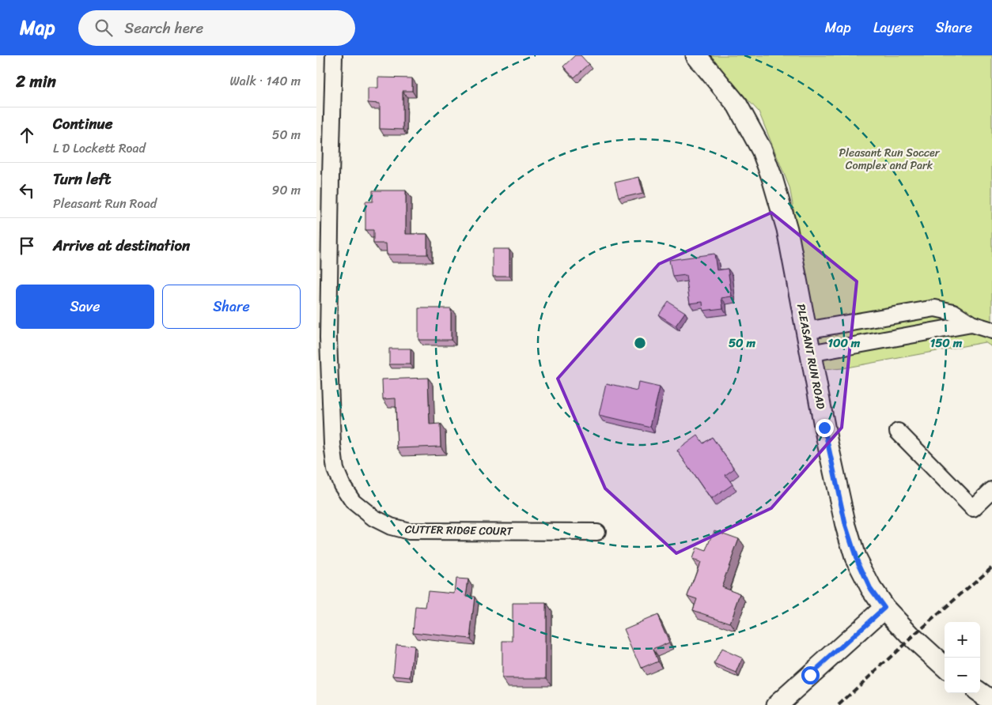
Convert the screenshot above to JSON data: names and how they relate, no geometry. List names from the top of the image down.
{
  "streets": {
    "main road": ["PLEASANT RUN ROAD"],
    "street": ["CUTTER RIDGE COURT"]
  },
  "parks": ["Pleasant Run Soccer Complex and Park"],
  "page": {
    "header": "Map",
    "search": "Search here",
    "nav": ["Map", "Layers", "Share"],
    "heading": ["2 min", "Walk · 140 m"],
    "list": [
      ["Continue", "L D Lockett Road", "50 m"],
      ["Turn left", "Pleasant Run Road", "90 m"],
      "Arrive at destination"
    ],
    "buttons": ["Save", "Share"],
    "map_buttons": ["+", "−"]
  },
  "rings": ["50 m", "100 m", "150 m"]
}
